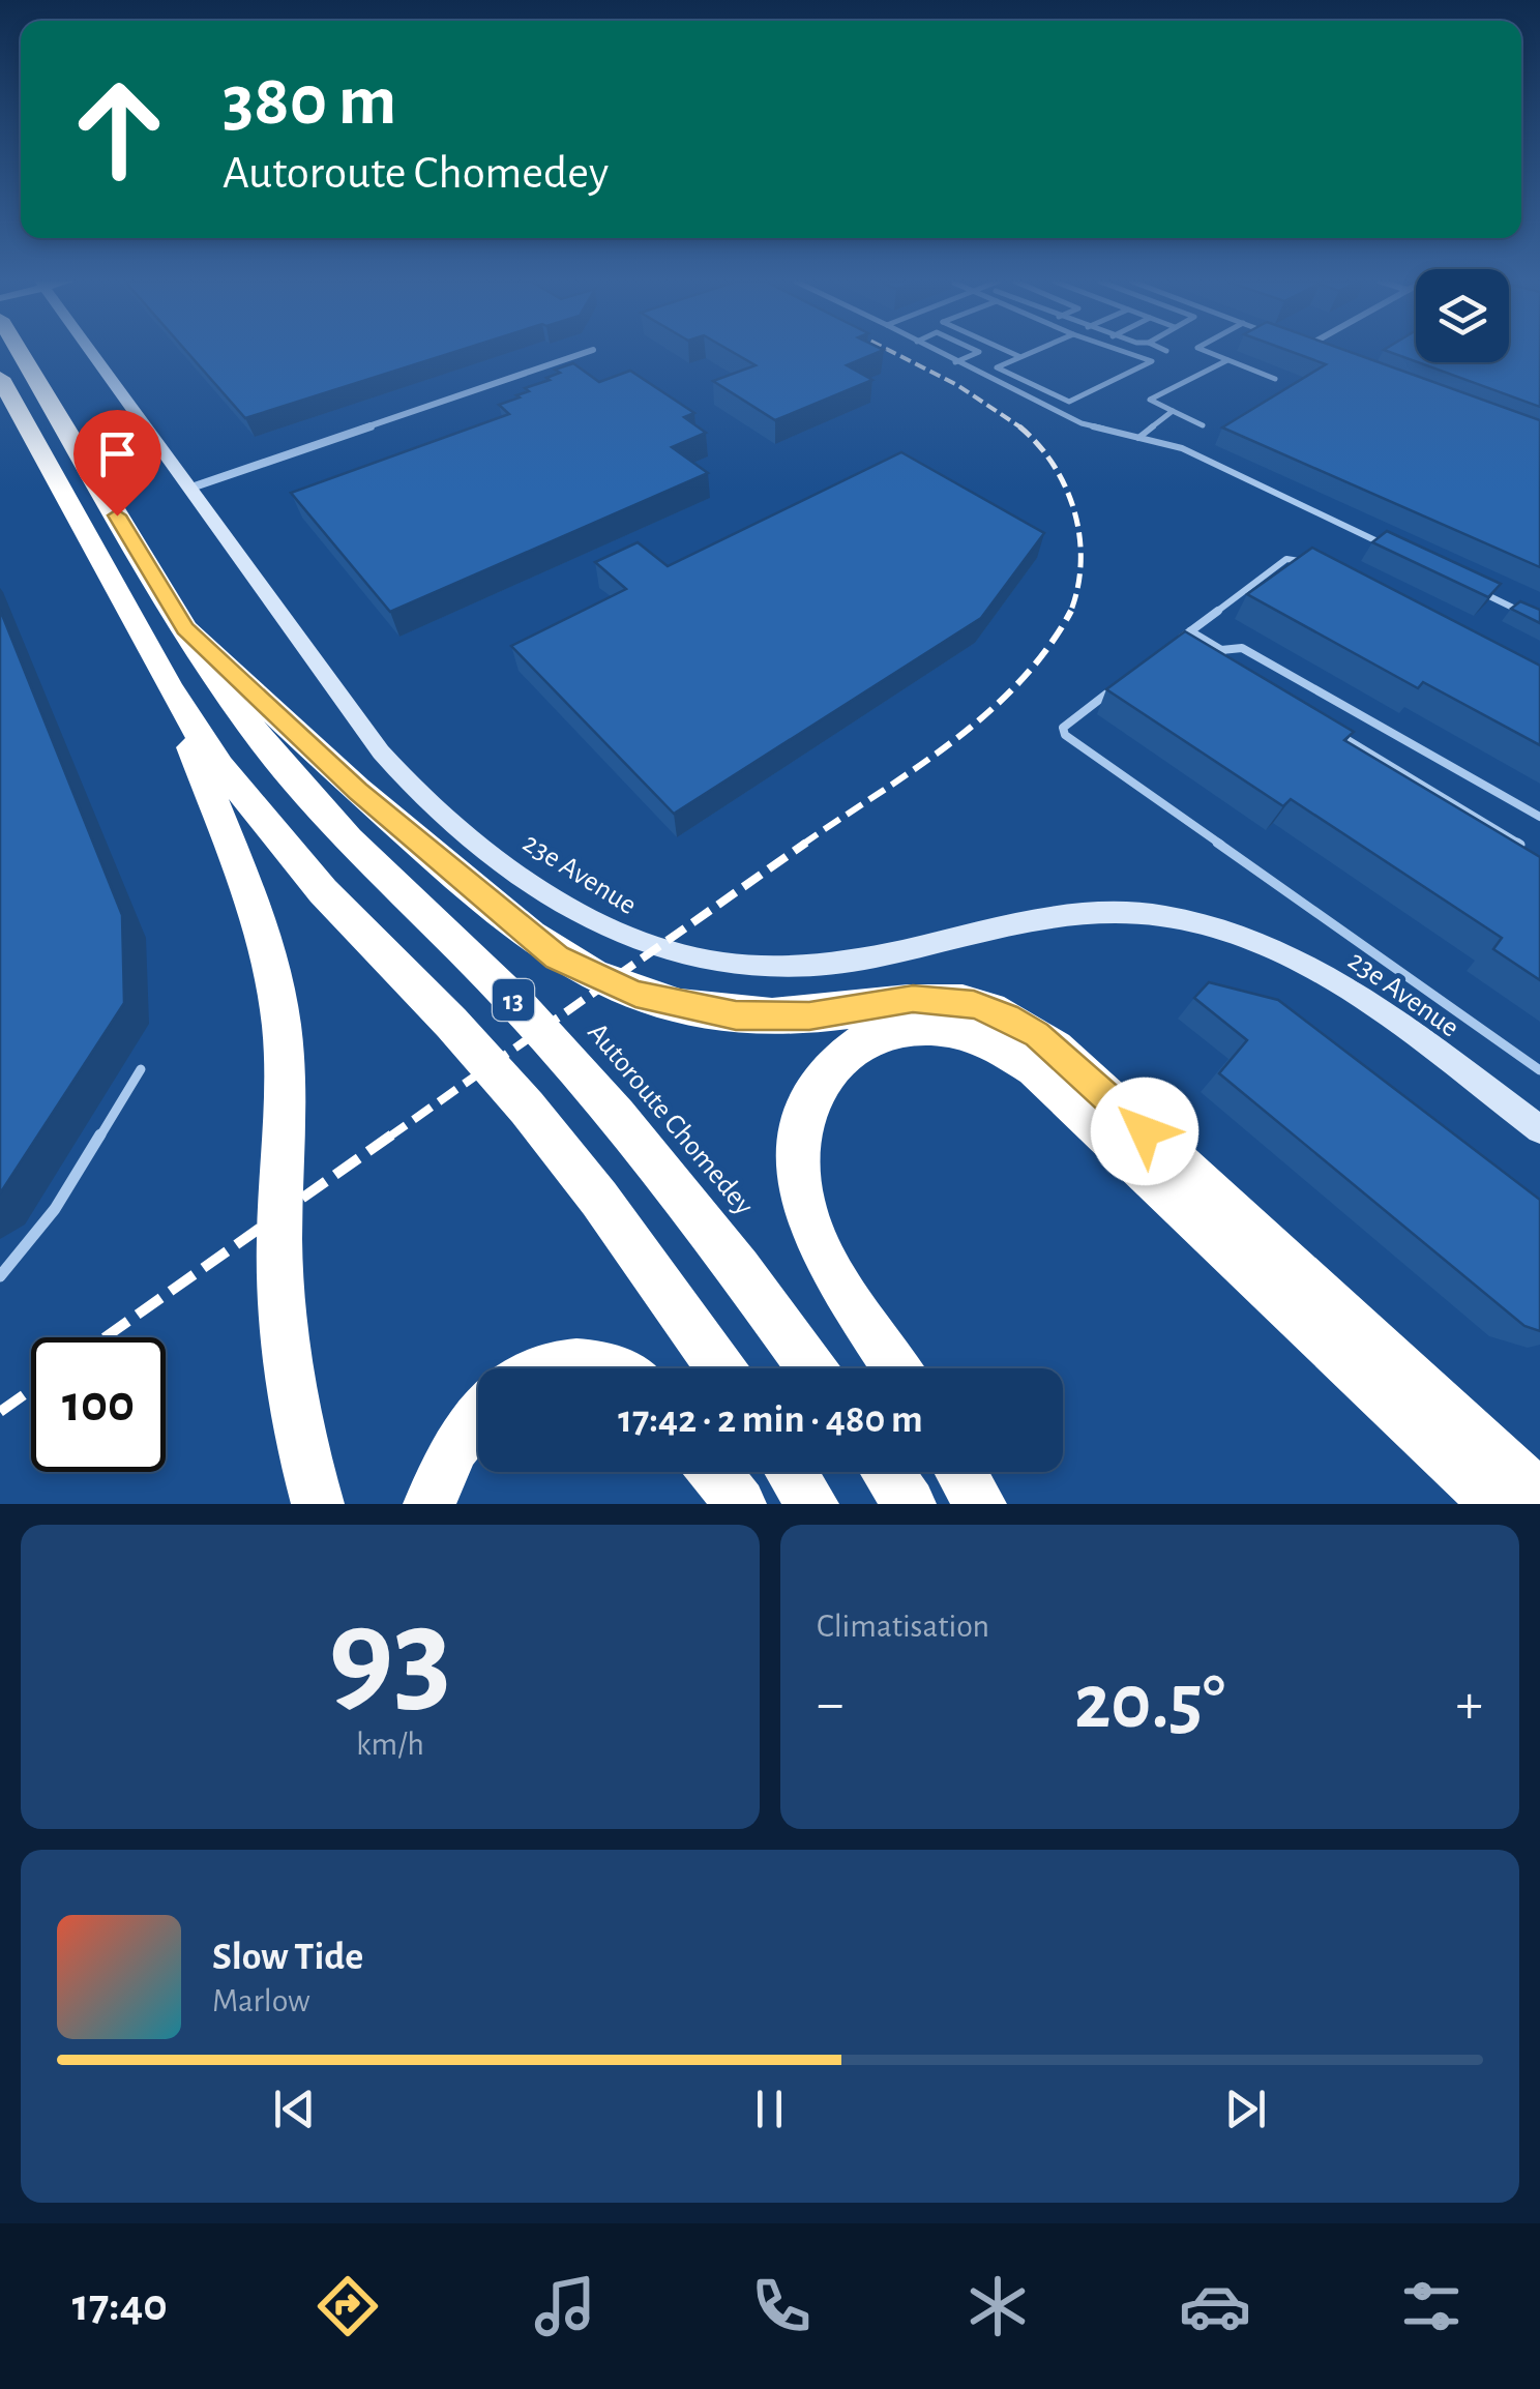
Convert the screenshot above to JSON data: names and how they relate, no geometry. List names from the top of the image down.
{
  "streets": {
    "highway": ["13", "Autoroute Chomedey"],
    "street": ["23e Avenue"]
  },
  "page": {
    "turn": ["380 m", "Autoroute Chomedey"],
    "limit": "100",
    "trip": "17:42 · 2 min · 480 m",
    "tile": [
      ["93", "km/h"],
      "Climatisation"
    ],
    "heat": ["−", "20.5°", "+"],
    "song": ["Slow Tide", "Marlow"],
    "tabs": "17:40"
  }
}
